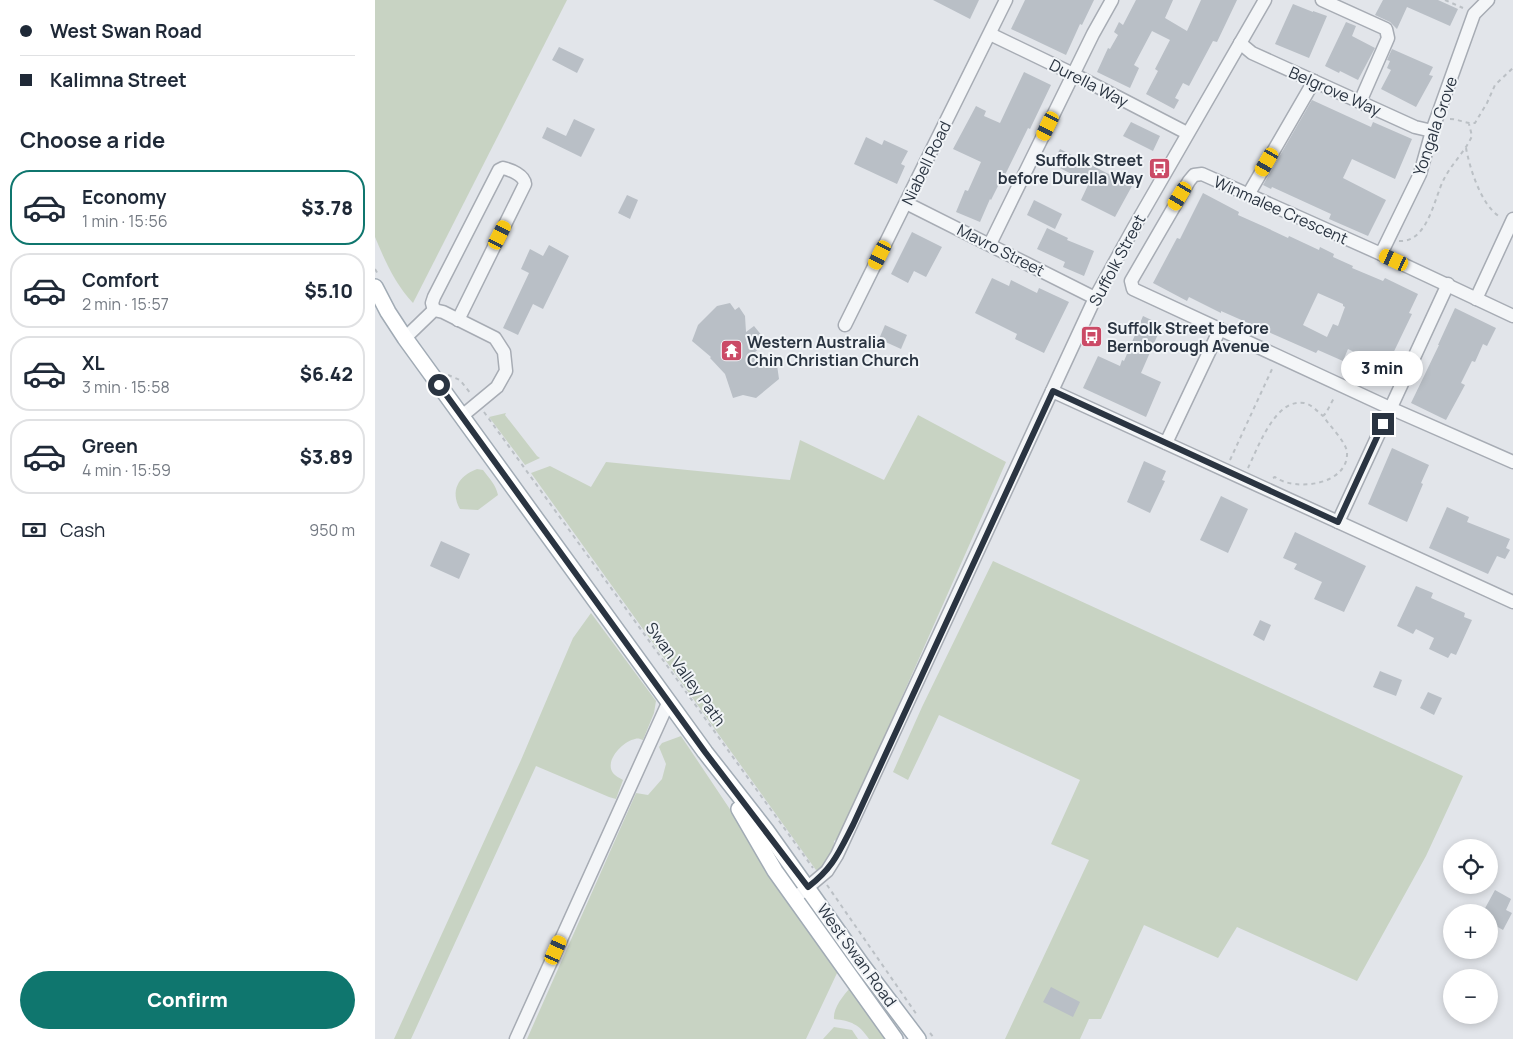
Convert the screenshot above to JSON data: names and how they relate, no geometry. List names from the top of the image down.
{
  "streets": {
    "main road": ["West Swan Road"],
    "street": [
      "Durella Way",
      "Belgrove Way",
      "Yongala Grove",
      "Niabell Road",
      "Winmalee Crescent",
      "Mavro Street",
      "Suffolk Street"
    ],
    "path": ["Swan Valley Path"]
  },
  "crossings": [
    ["Durella Way", "Niabell Road"],
    ["Durella Way", "Suffolk Street"],
    ["Belgrove Way", "Yongala Grove"],
    ["Belgrove Way", "Suffolk Street"],
    ["Yongala Grove", "Winmalee Crescent"],
    ["Niabell Road", "Mavro Street"],
    ["Mavro Street", "Suffolk Street"],
    ["Suffolk Street", "Swan Valley Path"],
    ["Suffolk Street", "West Swan Road"]
  ],
  "places": {
    "bus stop": ["Suffolk Street before Durella Way", "Suffolk Street before Bernborough Avenue"],
    "temple": ["Western Australia Chin Christian Church"]
  },
  "page": {
    "banner": ["West Swan Road", "Kalimna Street"],
    "heading": "Choose a ride",
    "list": [
      {
        "name": "Economy",
        "note": "1 min · 15:56",
        "value": "$3.78"
      },
      {
        "name": "Comfort",
        "note": "2 min · 15:57",
        "value": "$5.10"
      },
      {
        "name": "XL",
        "note": "3 min · 15:58",
        "value": "$6.42"
      },
      {
        "name": "Green",
        "note": "4 min · 15:59",
        "value": "$3.89"
      }
    ],
    "bubble": "3 min",
    "pay": ["Cash", "950 m"],
    "map_buttons": ["+", "−"],
    "buttons": "Confirm"
  }
}
